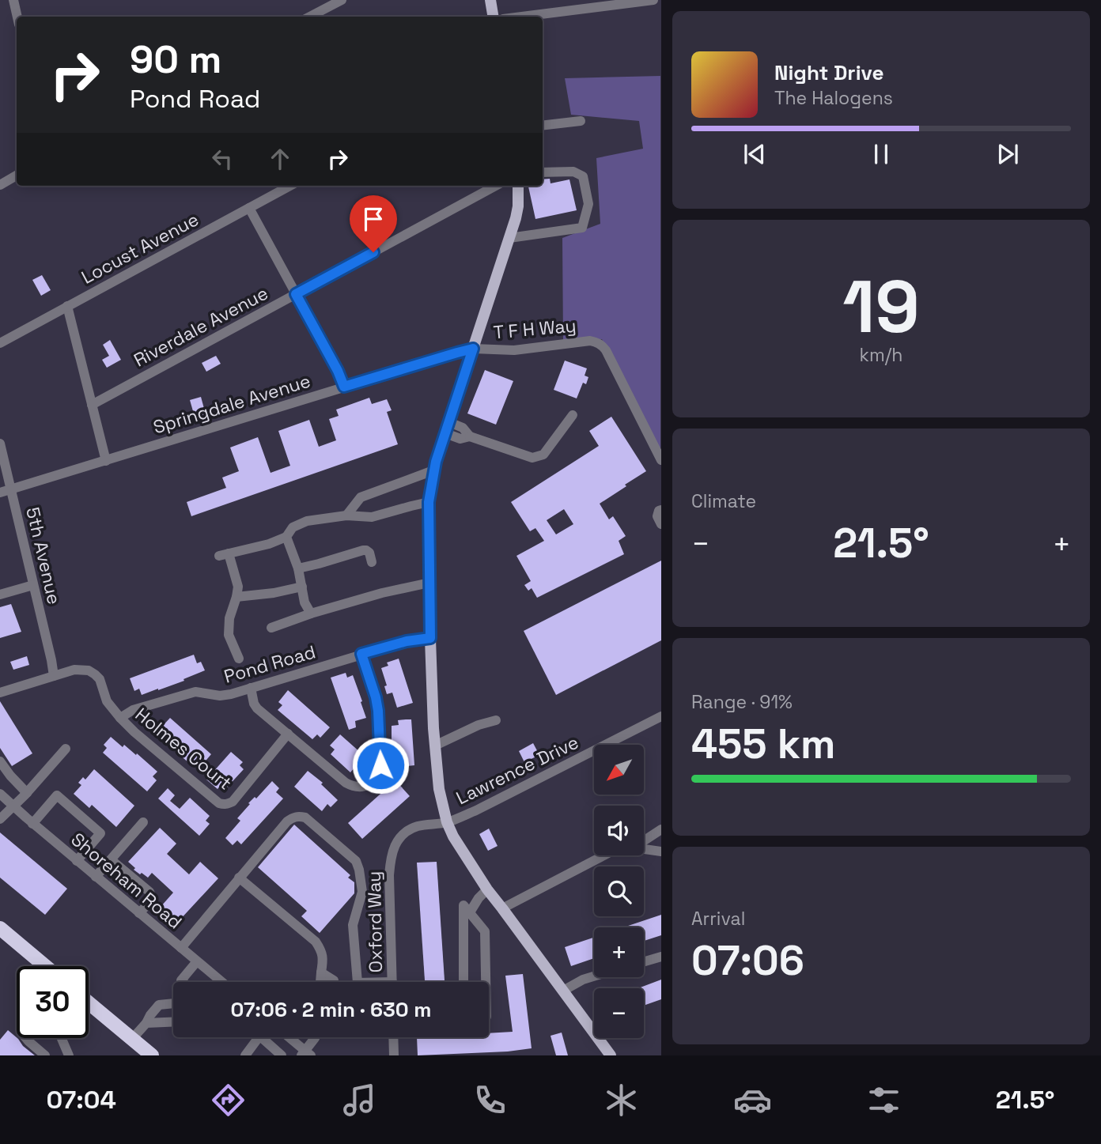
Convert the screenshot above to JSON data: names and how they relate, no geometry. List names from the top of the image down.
{
  "streets": {
    "street": [
      "Locust Avenue",
      "Riverdale Avenue",
      "T F H Way",
      "Springdale Avenue",
      "5th Avenue",
      "Pond Road",
      "Holmes Court",
      "Lawrence Drive",
      "Shoreham Road",
      "Oxford Way"
    ]
  },
  "crossings": [
    ["T F H Way", "Springdale Avenue"],
    ["Springdale Avenue", "5th Avenue"],
    ["5th Avenue", "Holmes Court"],
    ["Pond Road", "Holmes Court"],
    ["Lawrence Drive", "Oxford Way"]
  ],
  "north": "bottom left",
  "page": {
    "turn": ["90 m", "Pond Road"],
    "song": ["Night Drive", "The Halogens"],
    "tile": [
      ["19", "km/h"],
      "Climate",
      ["Range · 91%", "455 km"],
      ["Arrival", "07:06"]
    ],
    "heat": ["−", "21.5°", "+"],
    "map_buttons": ["+", "−"],
    "limit": "30",
    "trip": "07:06 · 2 min · 630 m",
    "tabs": ["07:04", "21.5°"]
  }
}
